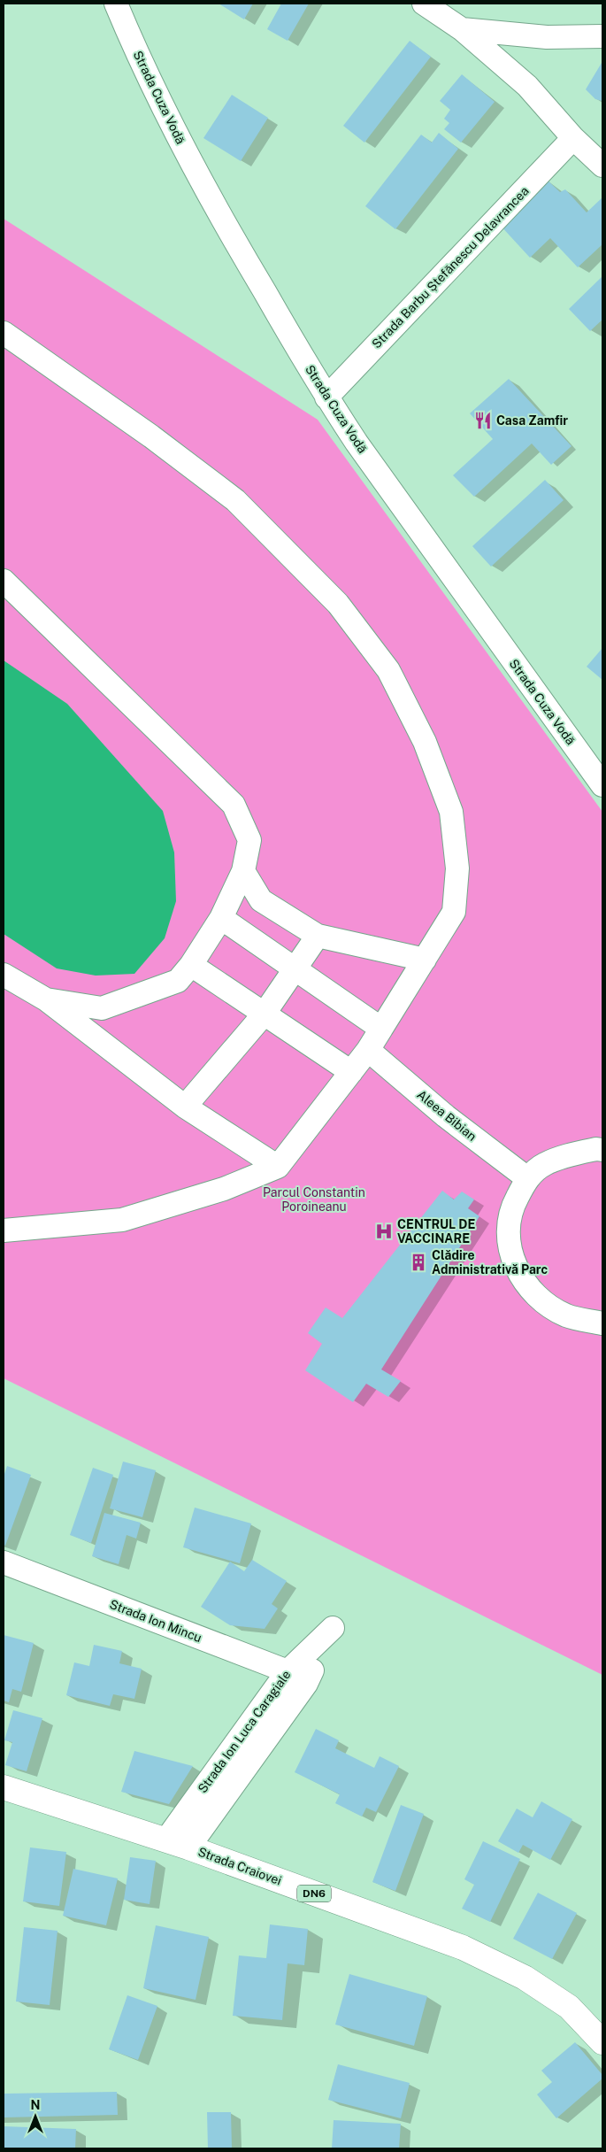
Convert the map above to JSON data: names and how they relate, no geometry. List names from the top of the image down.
{
  "streets": {
    "main road": ["Strada Craiovei", "DN6"],
    "street": [
      "Strada Cuza Vodă",
      "Strada Barbu Ștefănescu Delavrancea",
      "Aleea Bibian",
      "Strada Ion Mincu",
      "Strada Ion Luca Caragiale"
    ]
  },
  "crossings": [
    ["Strada Cuza Vodă", "Strada Barbu Ștefănescu Delavrancea"],
    ["Strada Ion Mincu", "Strada Ion Luca Caragiale"],
    ["Strada Ion Luca Caragiale", "Strada Craiovei"]
  ],
  "parks": ["Parcul Constantin Poroineanu"],
  "places": {
    "restaurant": ["Casa Zamfir"],
    "hospital": ["CENTRUL DE VACCINARE"],
    "building": ["Clădire Administrativă Parc"]
  },
  "north": "top"
}
